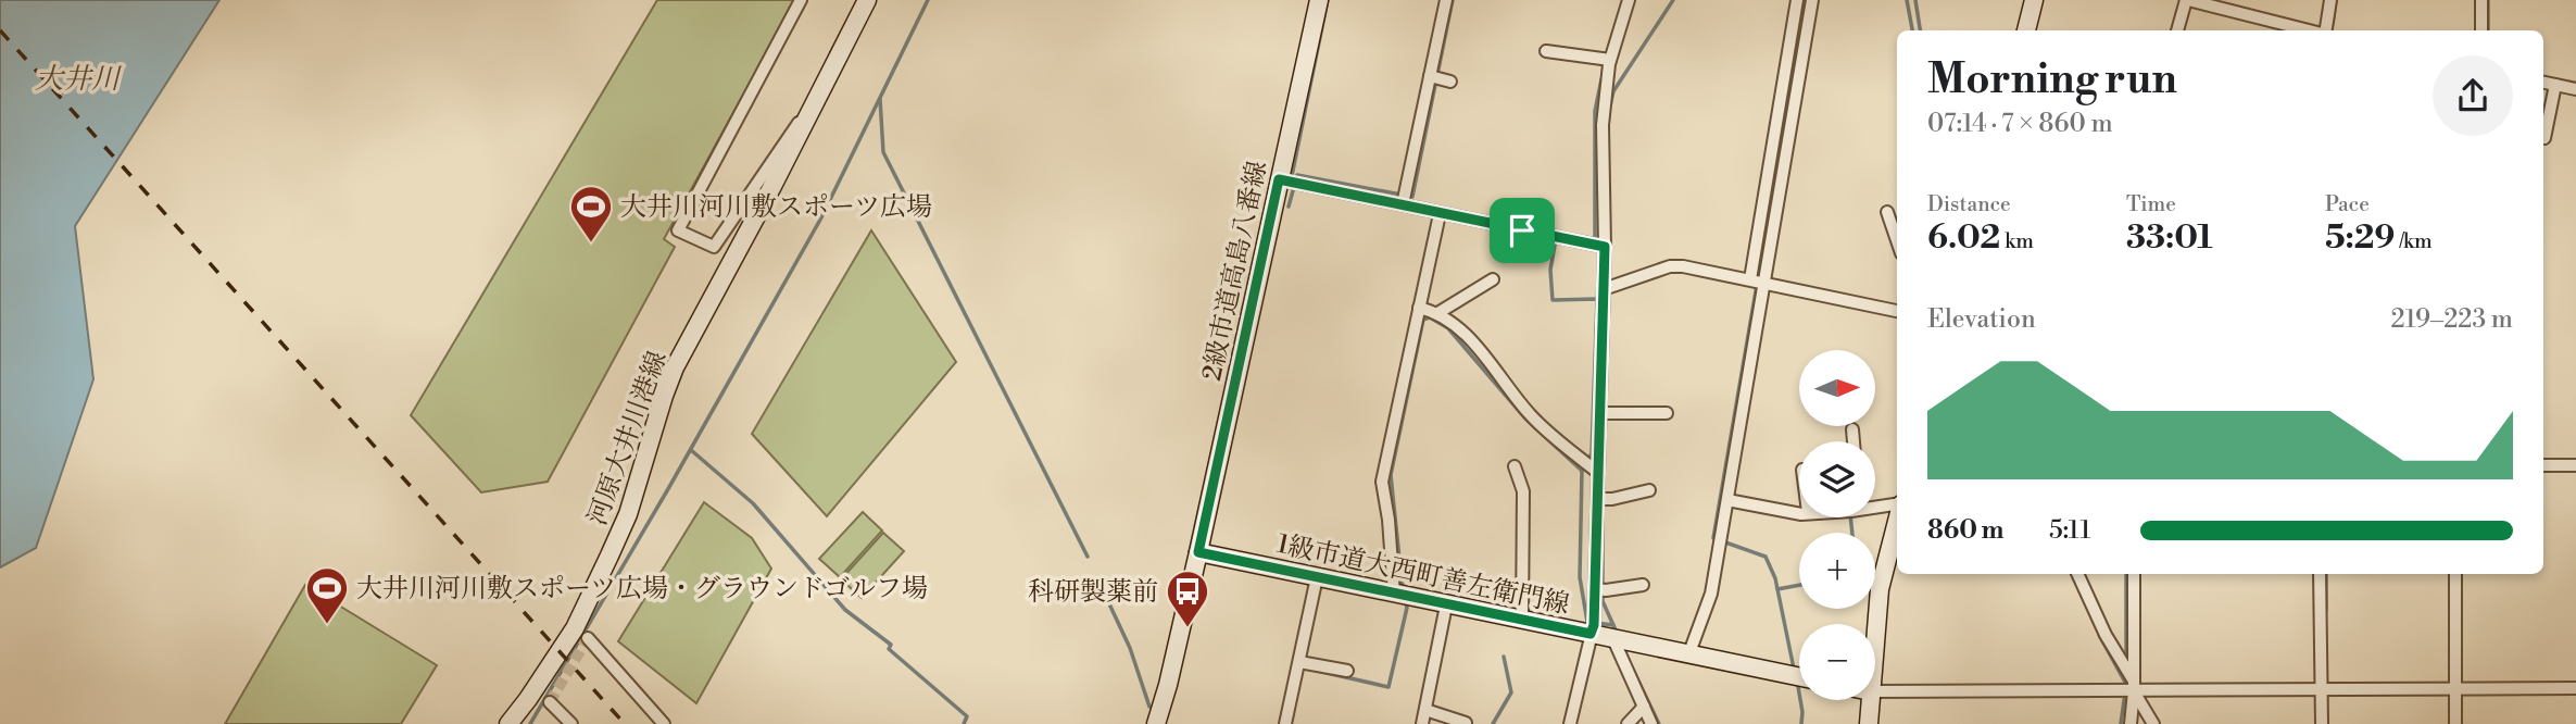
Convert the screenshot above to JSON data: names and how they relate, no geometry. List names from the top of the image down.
{
  "streets": {
    "street": ["2級市道高島八番線", "河原大井川港線", "1級市道大西町善左衛門線"]
  },
  "crossings": [
    ["2級市道高島八番線", "1級市道大西町善左衛門線"]
  ],
  "water": ["大井川"],
  "places": {
    "sports": ["大井川河川敷スポーツ広場", "大井川河川敷スポーツ広場・グラウンドゴルフ場"],
    "bus stop": ["科研製薬前"]
  },
  "north": "right",
  "page": {
    "heading": ["Morning run", "07:14 · 7 × 860 m"],
    "stats": [
      ["Distance", "6.02 km"],
      ["Time", "33:01"],
      ["Pace", "5:29 /km"]
    ],
    "chart": ["Elevation", "219–223 m"],
    "map_buttons": ["+", "−"],
    "list": [
      {
        "name": "860 m",
        "note": "5:11"
      }
    ]
  }
}
